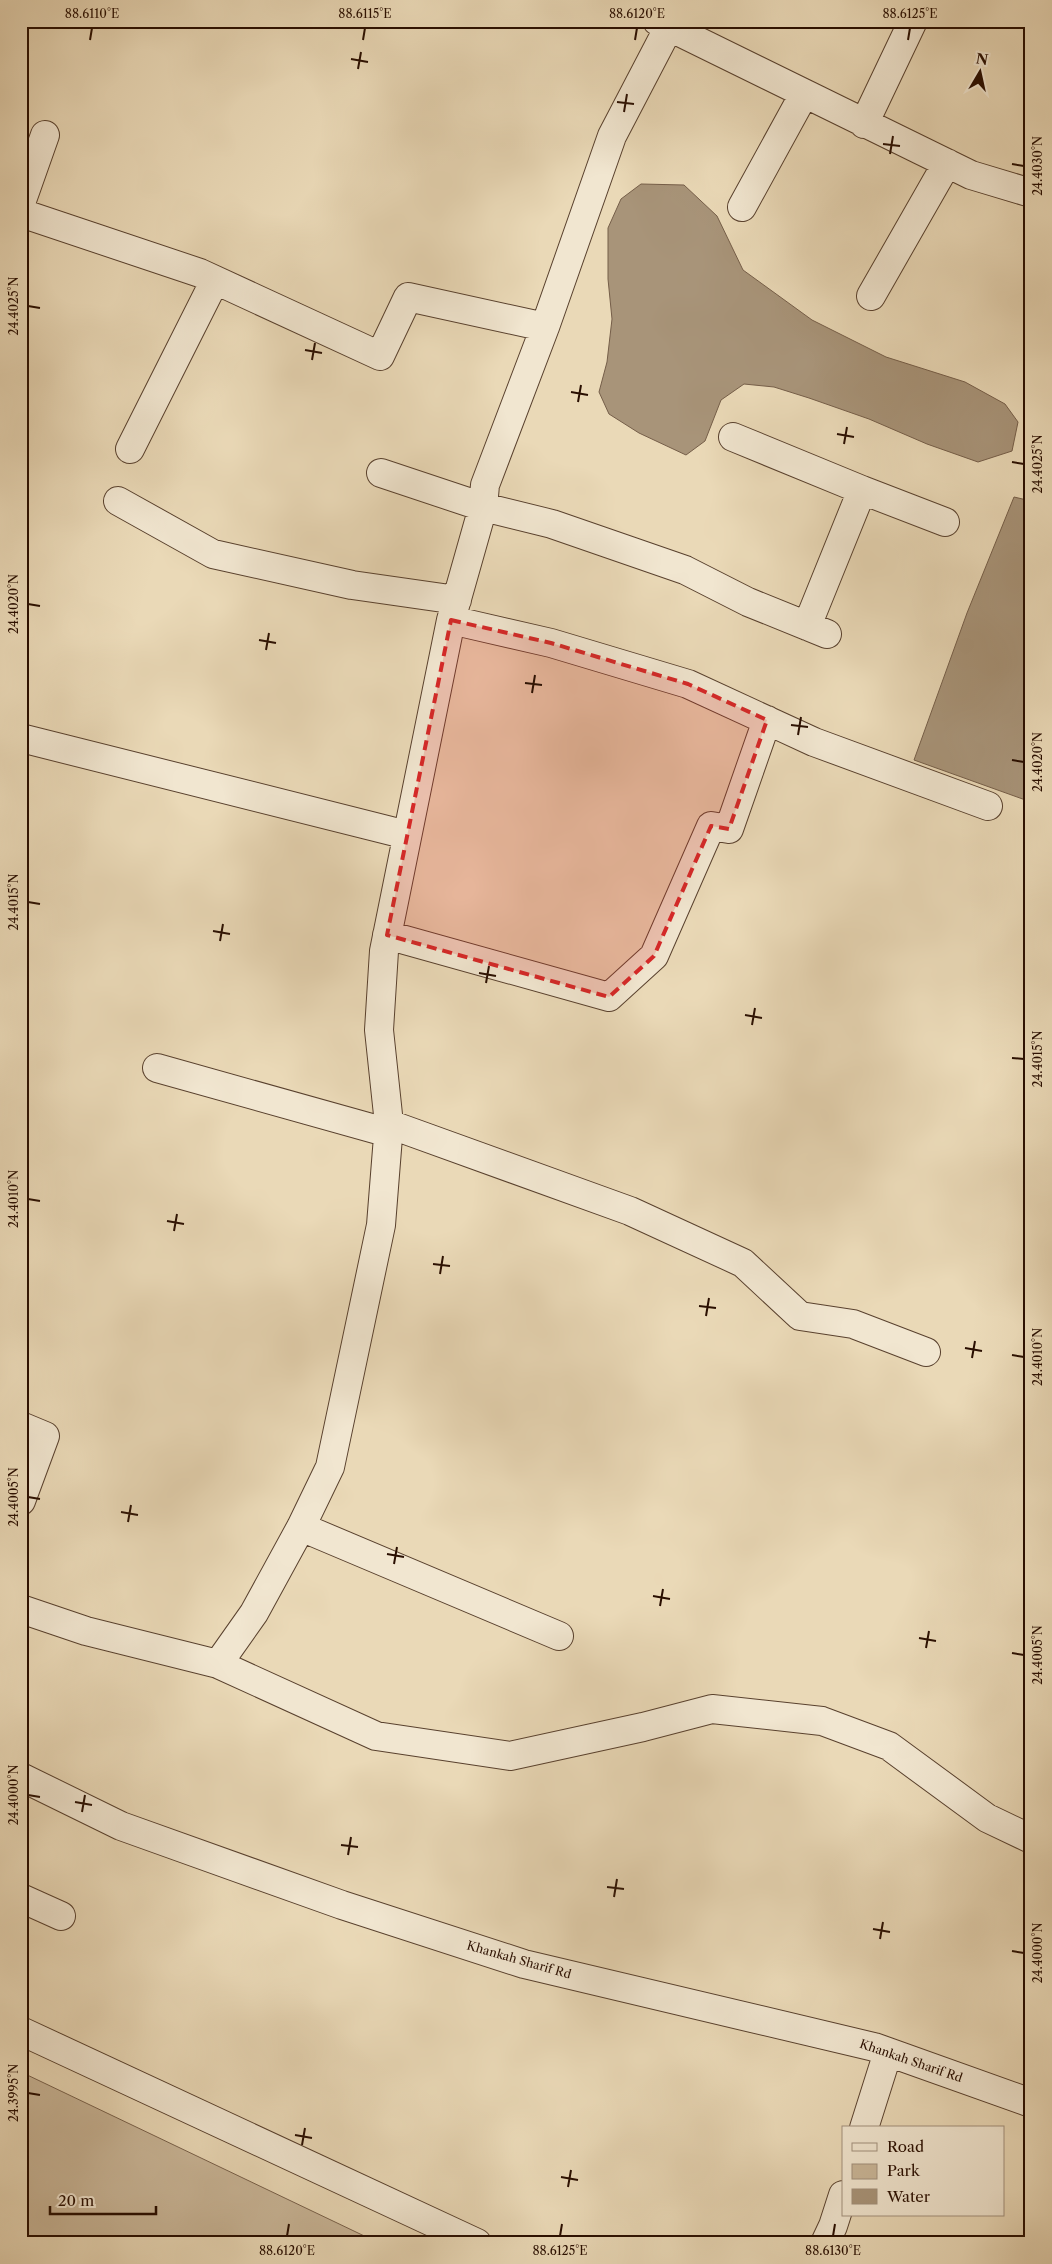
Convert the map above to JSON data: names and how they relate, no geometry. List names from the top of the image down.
{
  "streets": {
    "street": ["Khankah Sharif Rd"]
  },
  "legend": ["Road", "Park", "Water"],
  "scale_bar": "20 m",
  "north": "top",
  "coordinates": [
    "88.6110°E",
    "88.6115°E",
    "88.6120°E",
    "88.6125°E",
    "24.4030°N",
    "24.4025°N",
    "24.4020°N",
    "24.4015°N",
    "24.4010°N",
    "24.4005°N",
    "24.4000°N",
    "24.3995°N",
    "88.6130°E"
  ]
}
